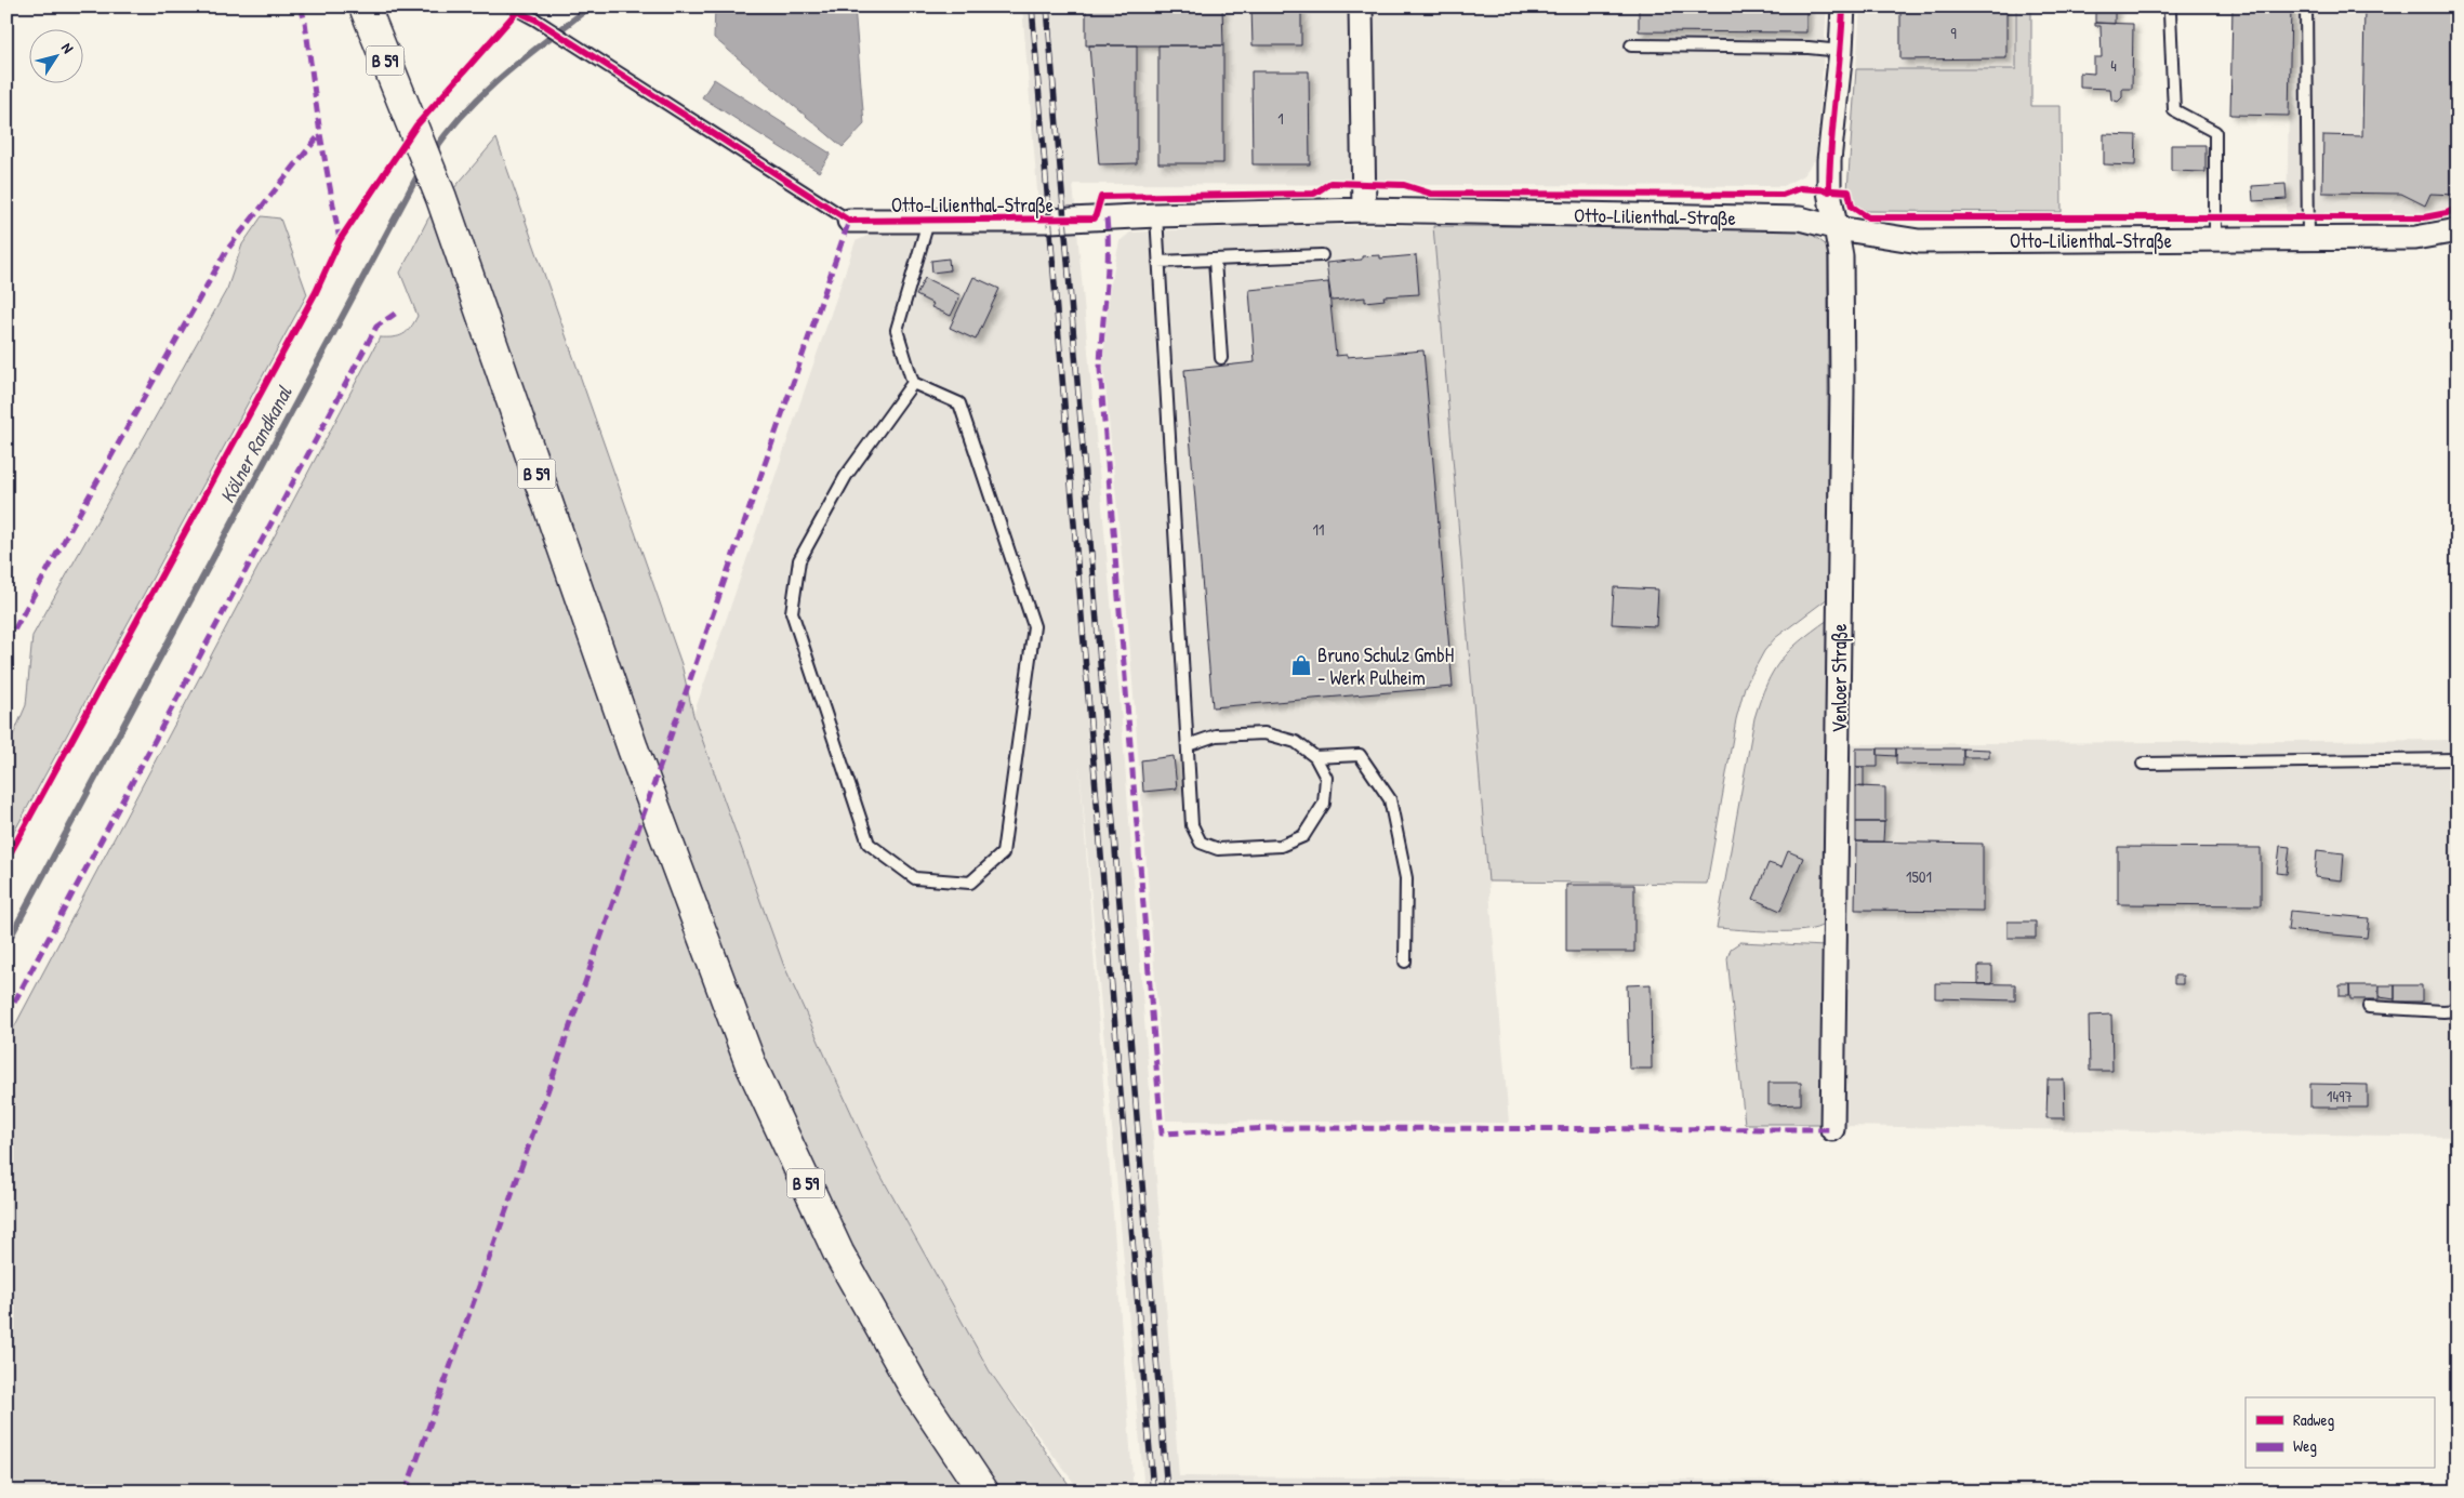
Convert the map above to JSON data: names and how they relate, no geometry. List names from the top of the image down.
{
  "streets": {
    "main road": ["B 59"],
    "street": ["Otto-Lilienthal-Straße", "Venloer Straße"]
  },
  "crossings": [
    ["Otto-Lilienthal-Straße", "Venloer Straße"]
  ],
  "water": ["Kölner Randkanal"],
  "places": {
    "shop": ["Bruno Schulz GmbH - Werk Pulheim"]
  },
  "house_numbers": [
    "9",
    "4",
    "1",
    "11",
    "1501",
    "1497"
  ],
  "legend": ["Radweg", "Weg"],
  "north": "top right"
}
